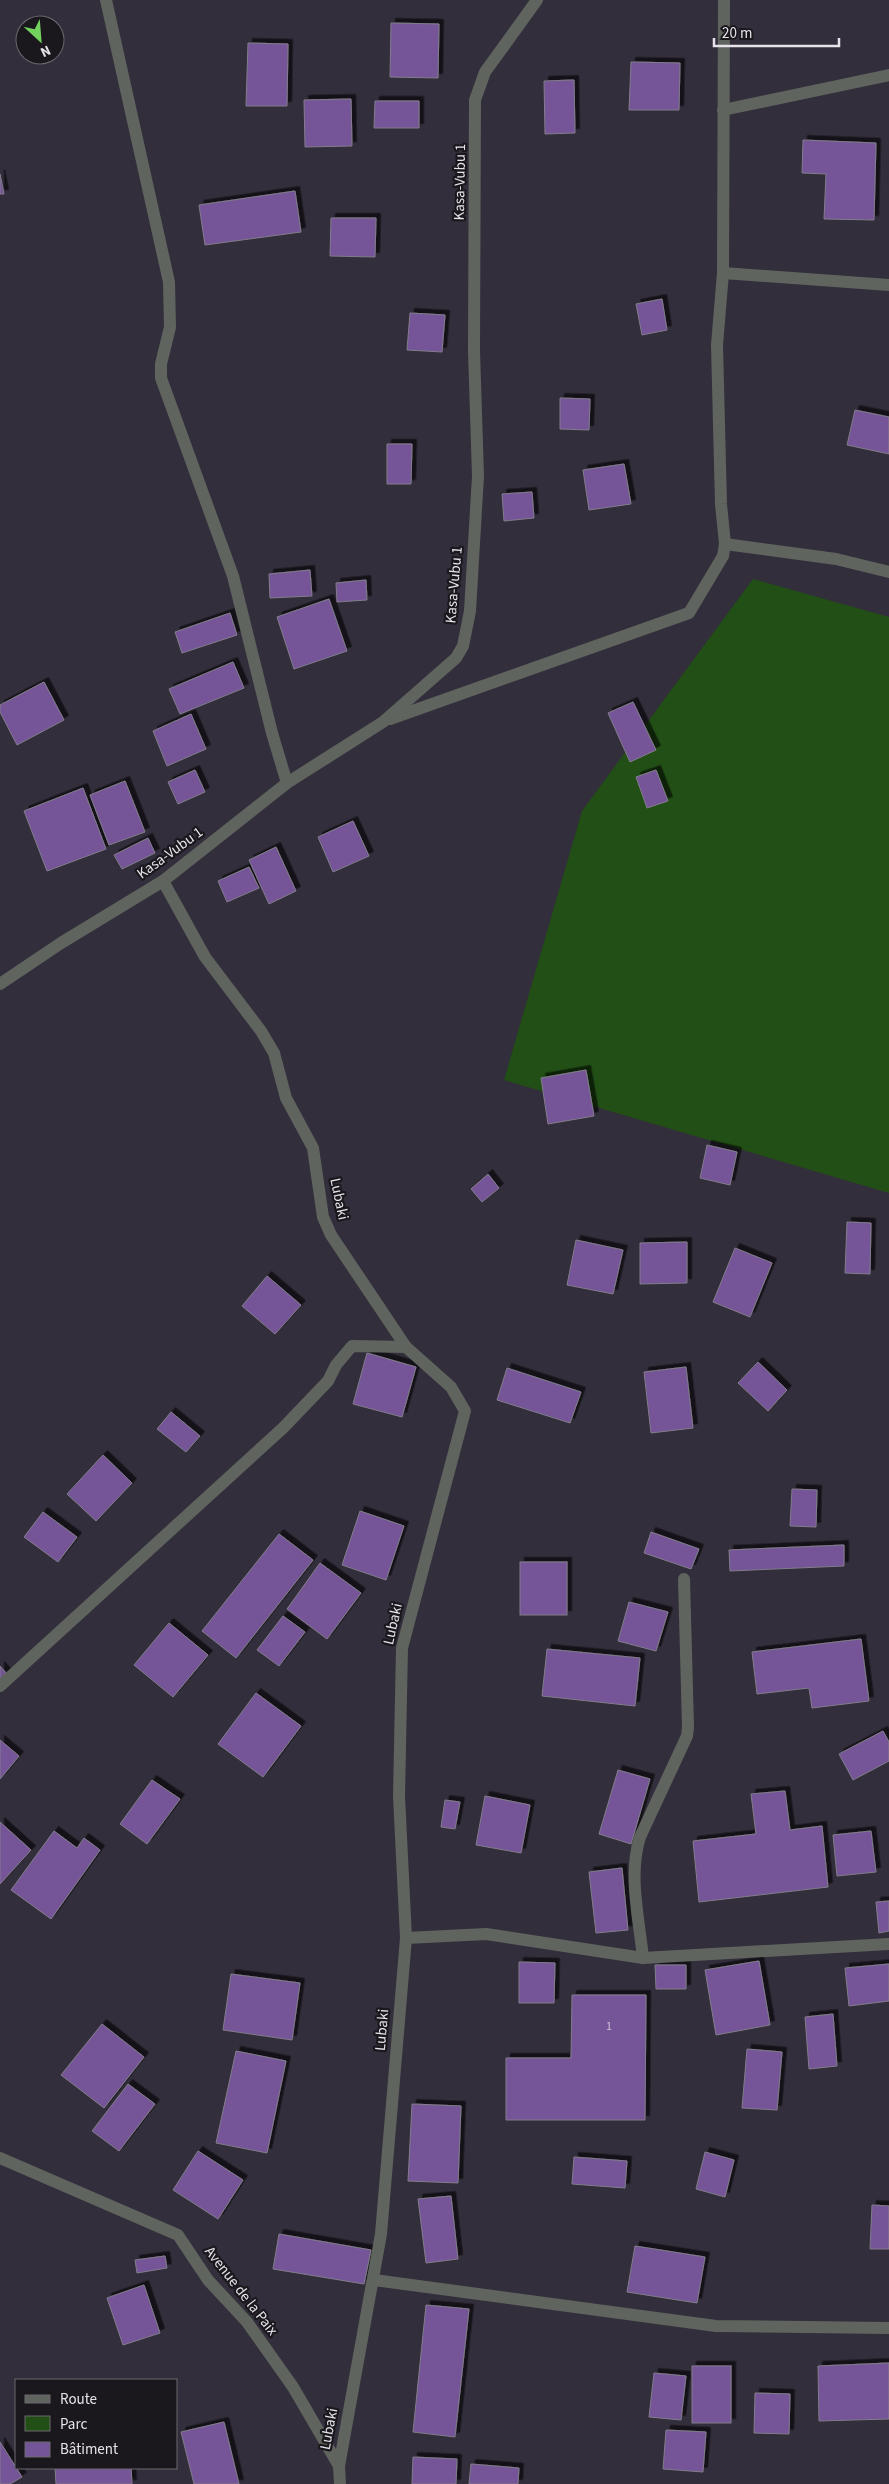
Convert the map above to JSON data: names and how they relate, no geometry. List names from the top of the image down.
{
  "streets": {
    "street": ["Kasa-Vubu 1", "Lubaki", "Avenue de la Paix"]
  },
  "crossings": [
    ["Kasa-Vubu 1", "Lubaki"],
    ["Lubaki", "Avenue de la Paix"]
  ],
  "house_numbers": ["1"],
  "legend": ["Route", "Parc", "Bâtiment"],
  "scale_bar": "20 m",
  "north": "bottom right"
}
